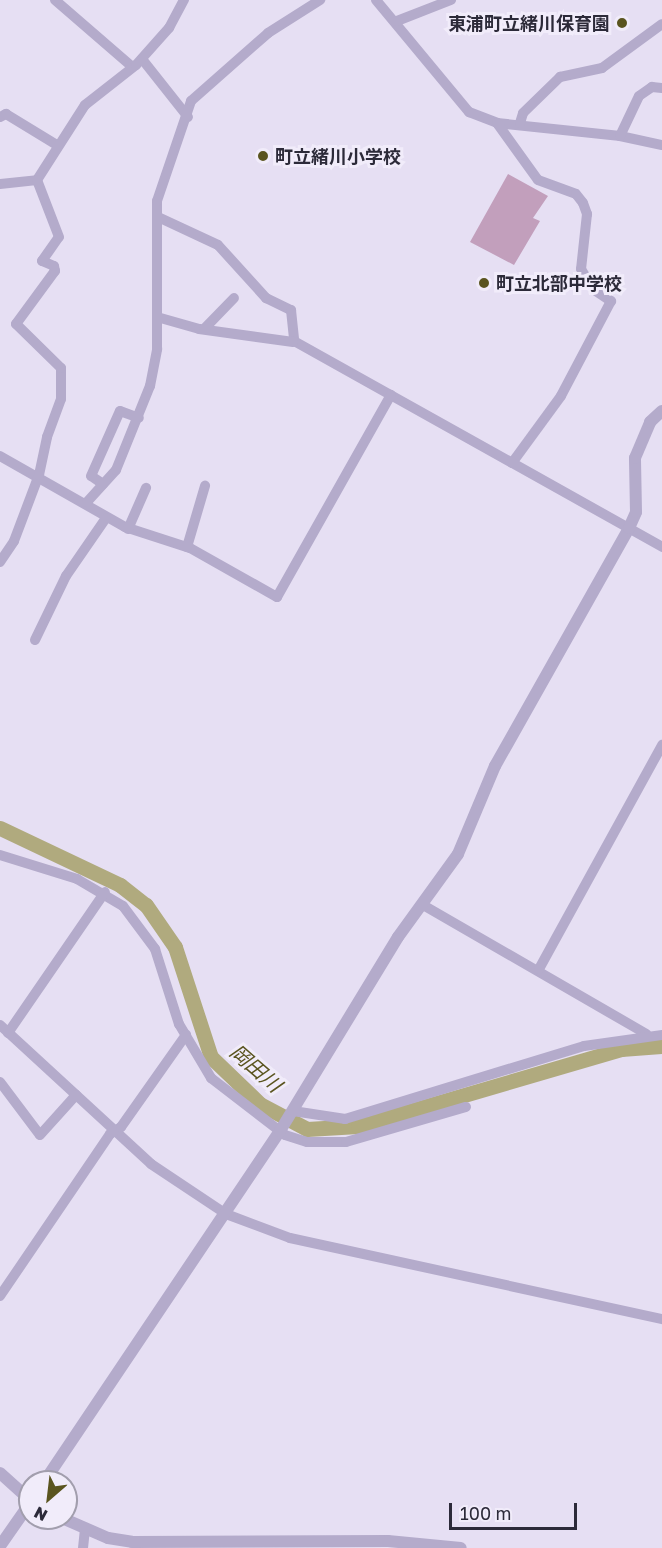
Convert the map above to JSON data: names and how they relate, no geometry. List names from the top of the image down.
{
  "water": ["岡田川"],
  "places": ["東浦町立緒川保育園", "町立緒川小学校", "町立北部中学校"],
  "scale_bar": "100 m",
  "north": "bottom left"
}
